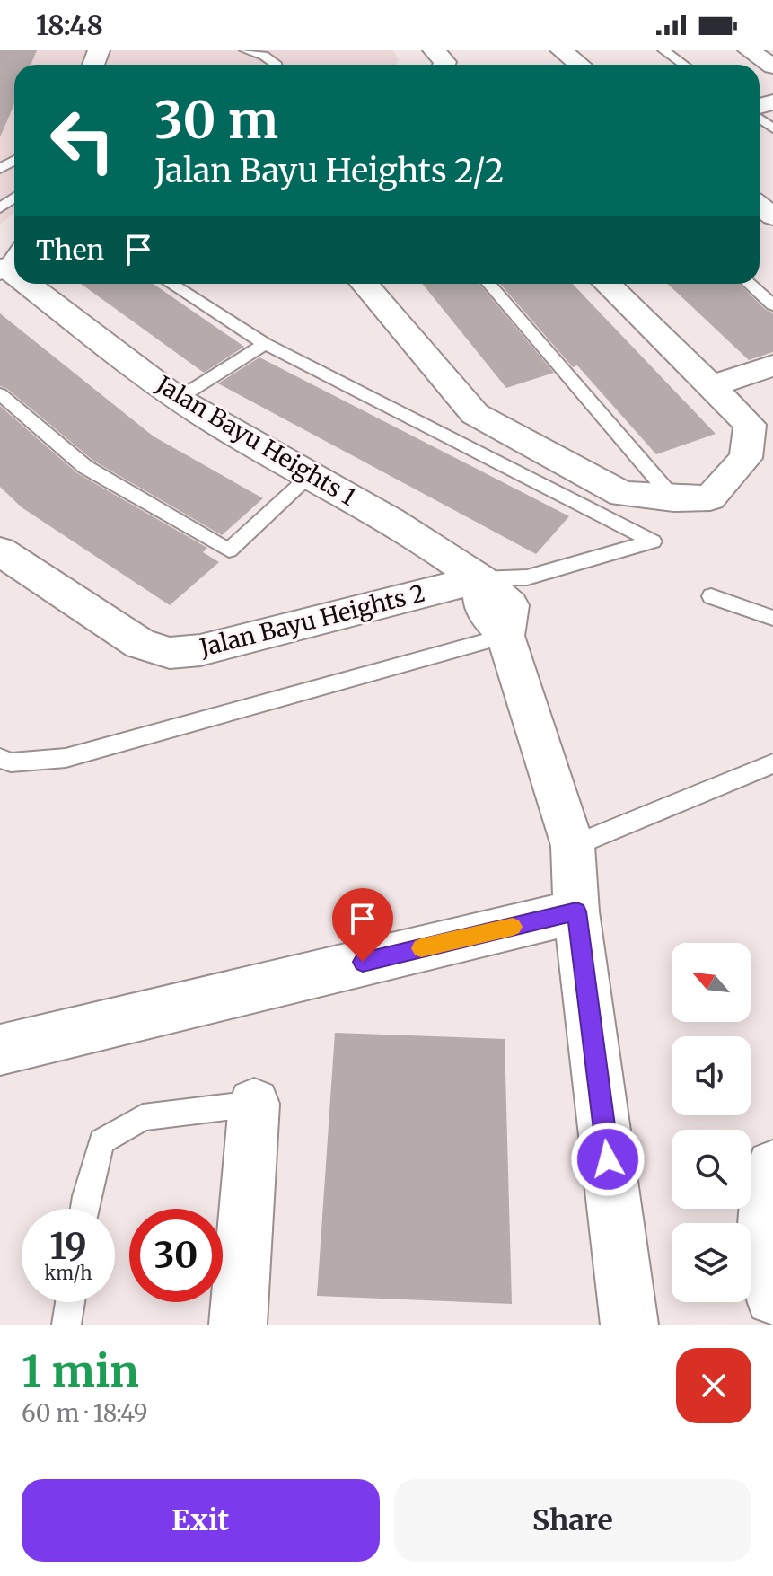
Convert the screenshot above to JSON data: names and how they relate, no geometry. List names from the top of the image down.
{
  "streets": {
    "street": ["Jalan Bayu Heights 1", "Jalan Bayu Heights 2"]
  },
  "crossings": [
    ["Jalan Bayu Heights 1", "Jalan Bayu Heights 2"]
  ],
  "north": "top left",
  "page": {
    "status": "18:48",
    "turn": ["30 m", "Jalan Bayu Heights 2/2"],
    "then": "Then",
    "speed": "19 km/h",
    "limit": "30",
    "heading": ["1 min", "60 m · 18:49"],
    "buttons": ["Exit", "Share"]
  }
}
